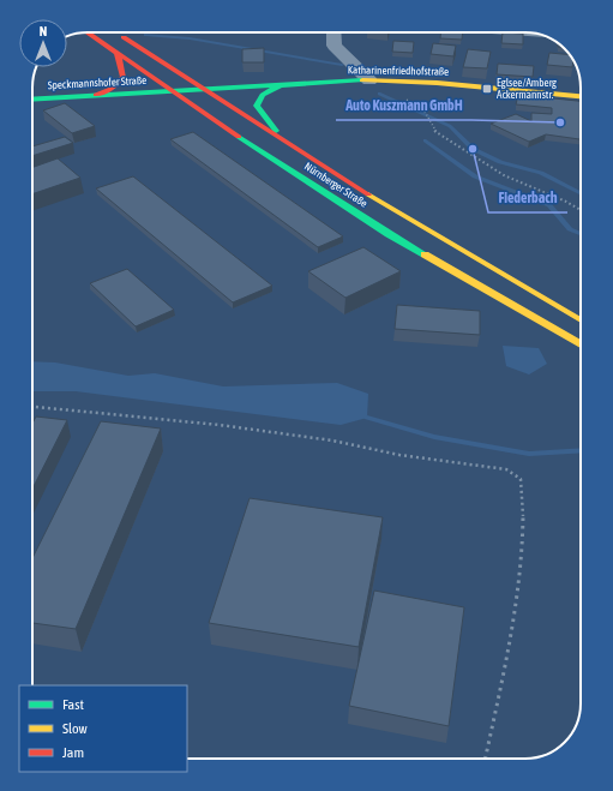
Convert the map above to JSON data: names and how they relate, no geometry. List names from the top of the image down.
{
  "streets": {
    "main road": ["Katharinenfriedhofstraße", "Speckmannshofer Straße", "Nürnberger Straße"]
  },
  "crossings": [
    ["Katharinenfriedhofstraße", "Speckmannshofer Straße"],
    ["Katharinenfriedhofstraße", "Nürnberger Straße"],
    ["Speckmannshofer Straße", "Nürnberger Straße"]
  ],
  "places": {
    "transit": ["Eglsee/Amberg Ackermannstr."],
    "other": ["Auto Kuszmann GmbH", "Fiederbach"]
  },
  "legend": ["Fast", "Slow", "Jam"],
  "north": "top"
}
